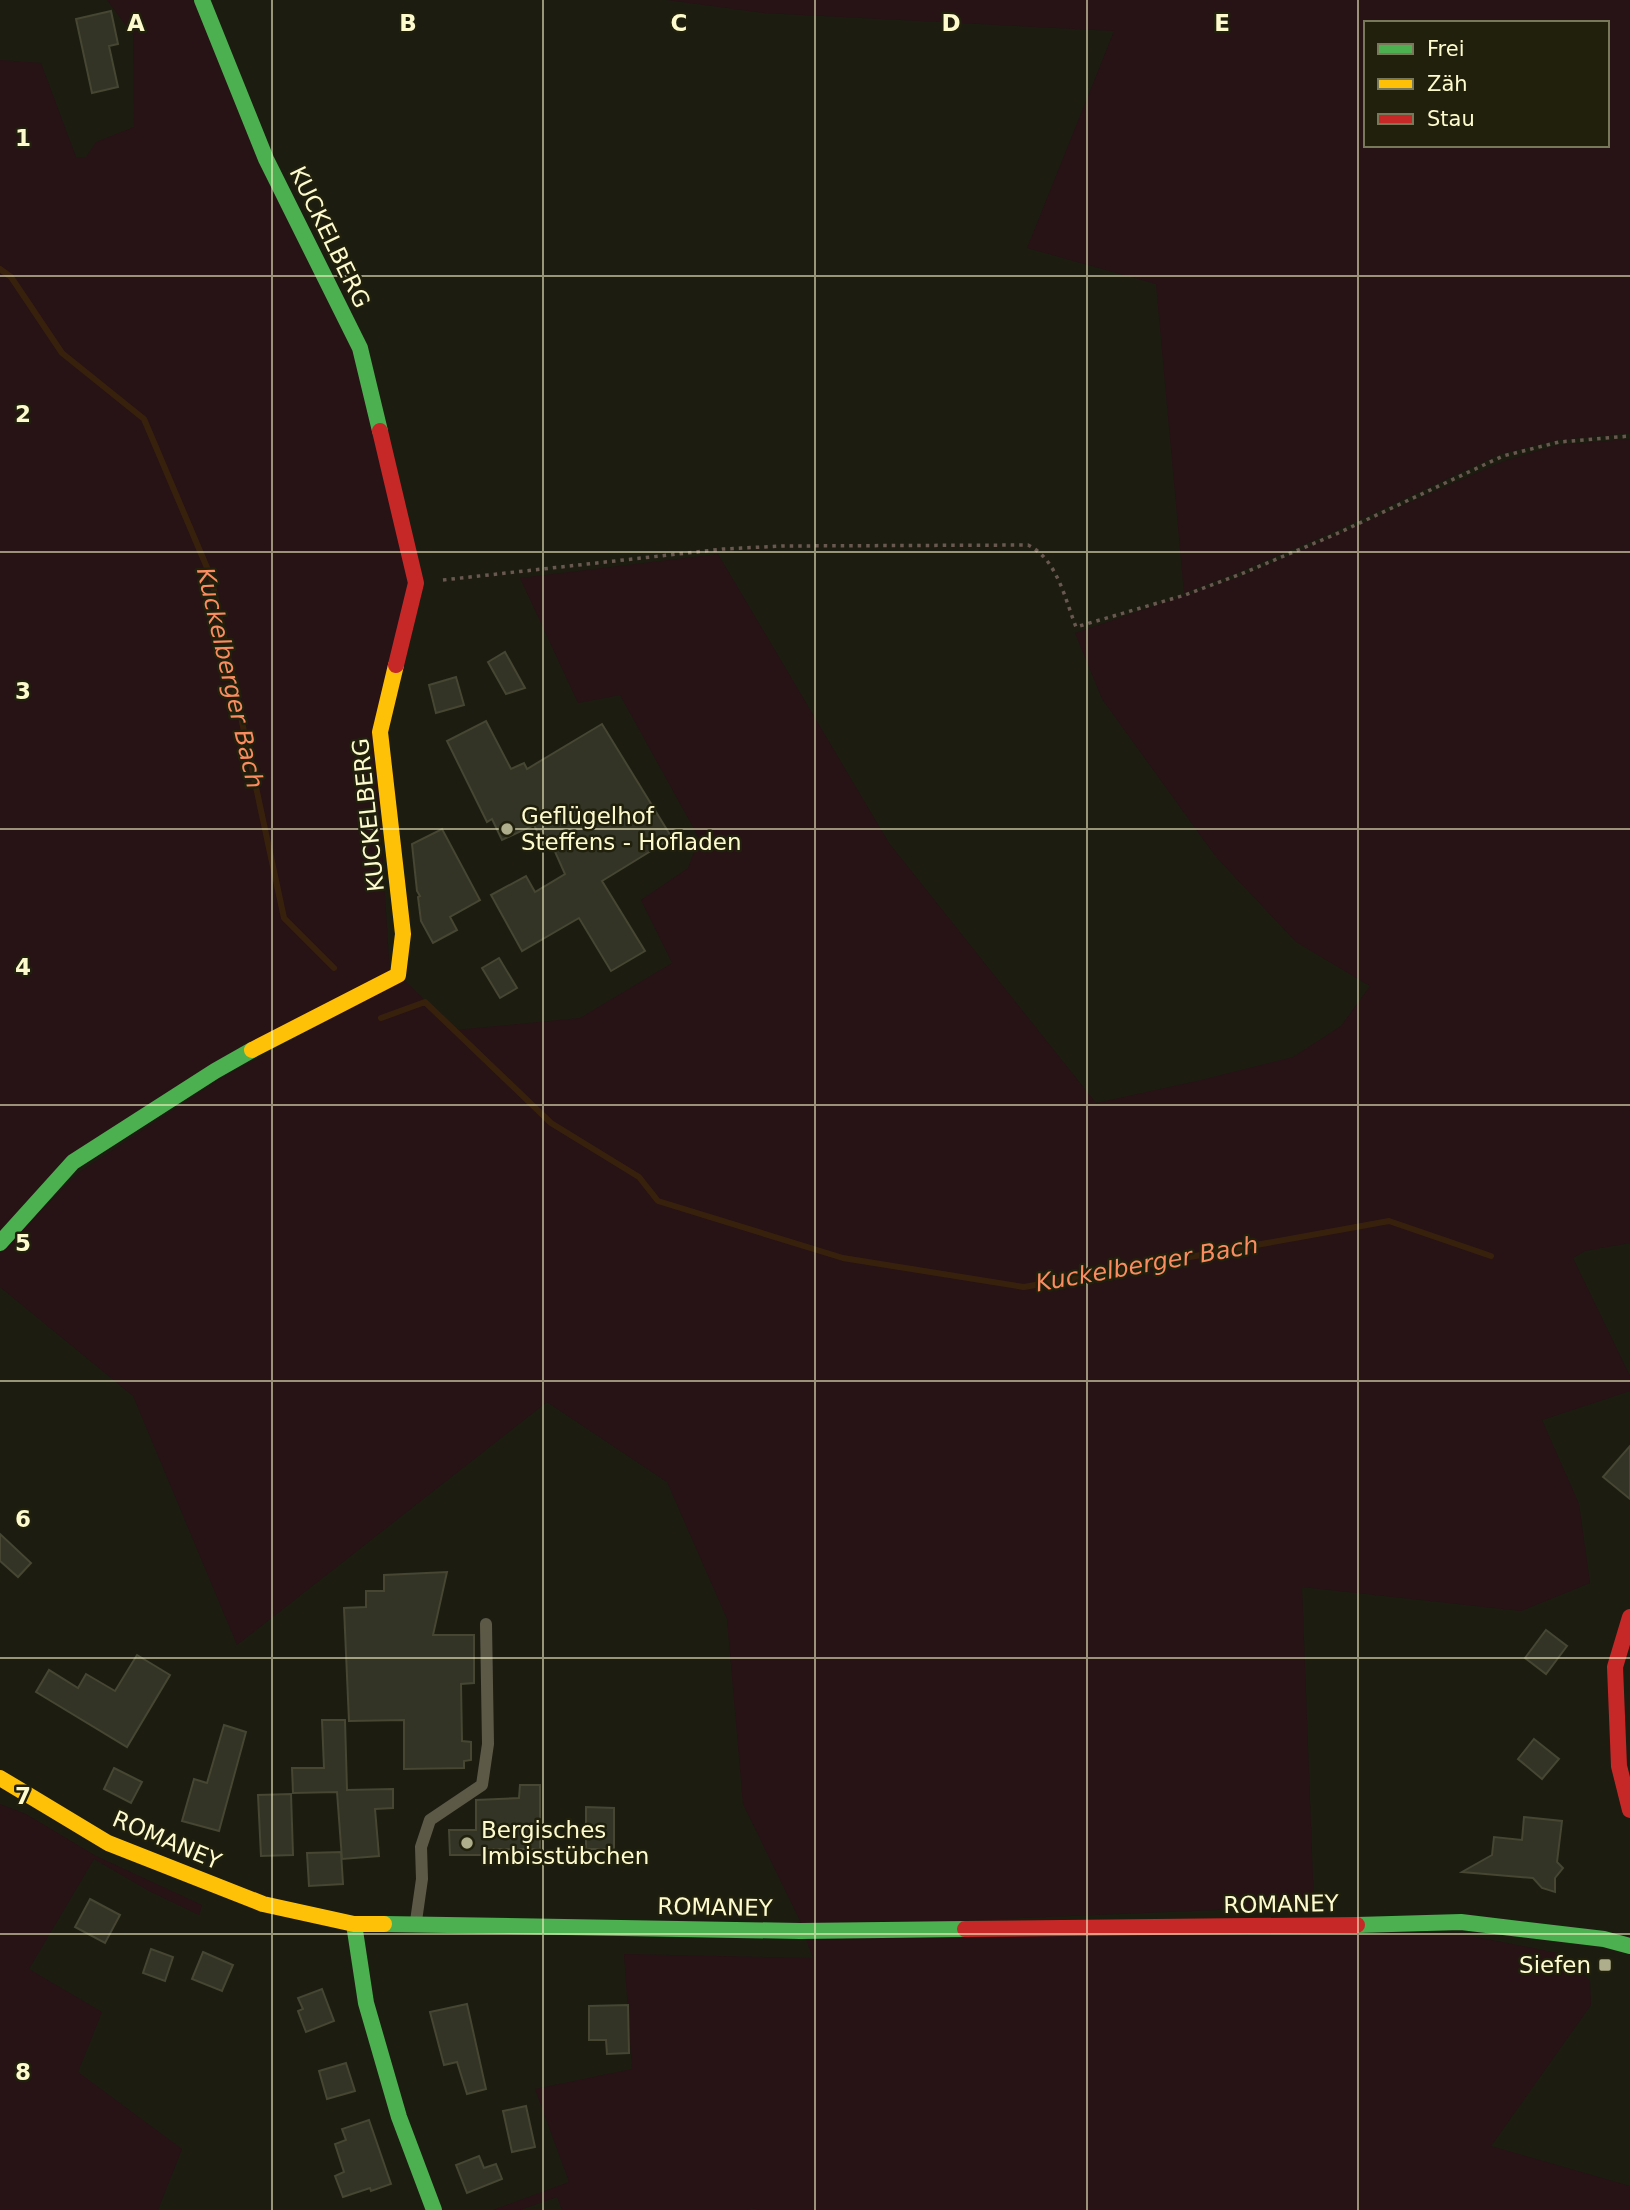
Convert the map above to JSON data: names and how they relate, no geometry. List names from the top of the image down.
{
  "streets": {
    "street": ["KUCKELBERG", "ROMANEY"]
  },
  "water": ["Kuckelberger Bach"],
  "places": {
    "other": ["Geflügelhof Steffens - Hofladen", "Bergisches Imbisstübchen"],
    "transit": ["Siefen"]
  },
  "legend": ["Frei", "Zäh", "Stau"],
  "grid": {
    "columns": [
      "A",
      "B",
      "C",
      "D",
      "E"
    ],
    "rows": [
      "1",
      "2",
      "3",
      "4",
      "5",
      "6",
      "7",
      "8"
    ]
  }
}
